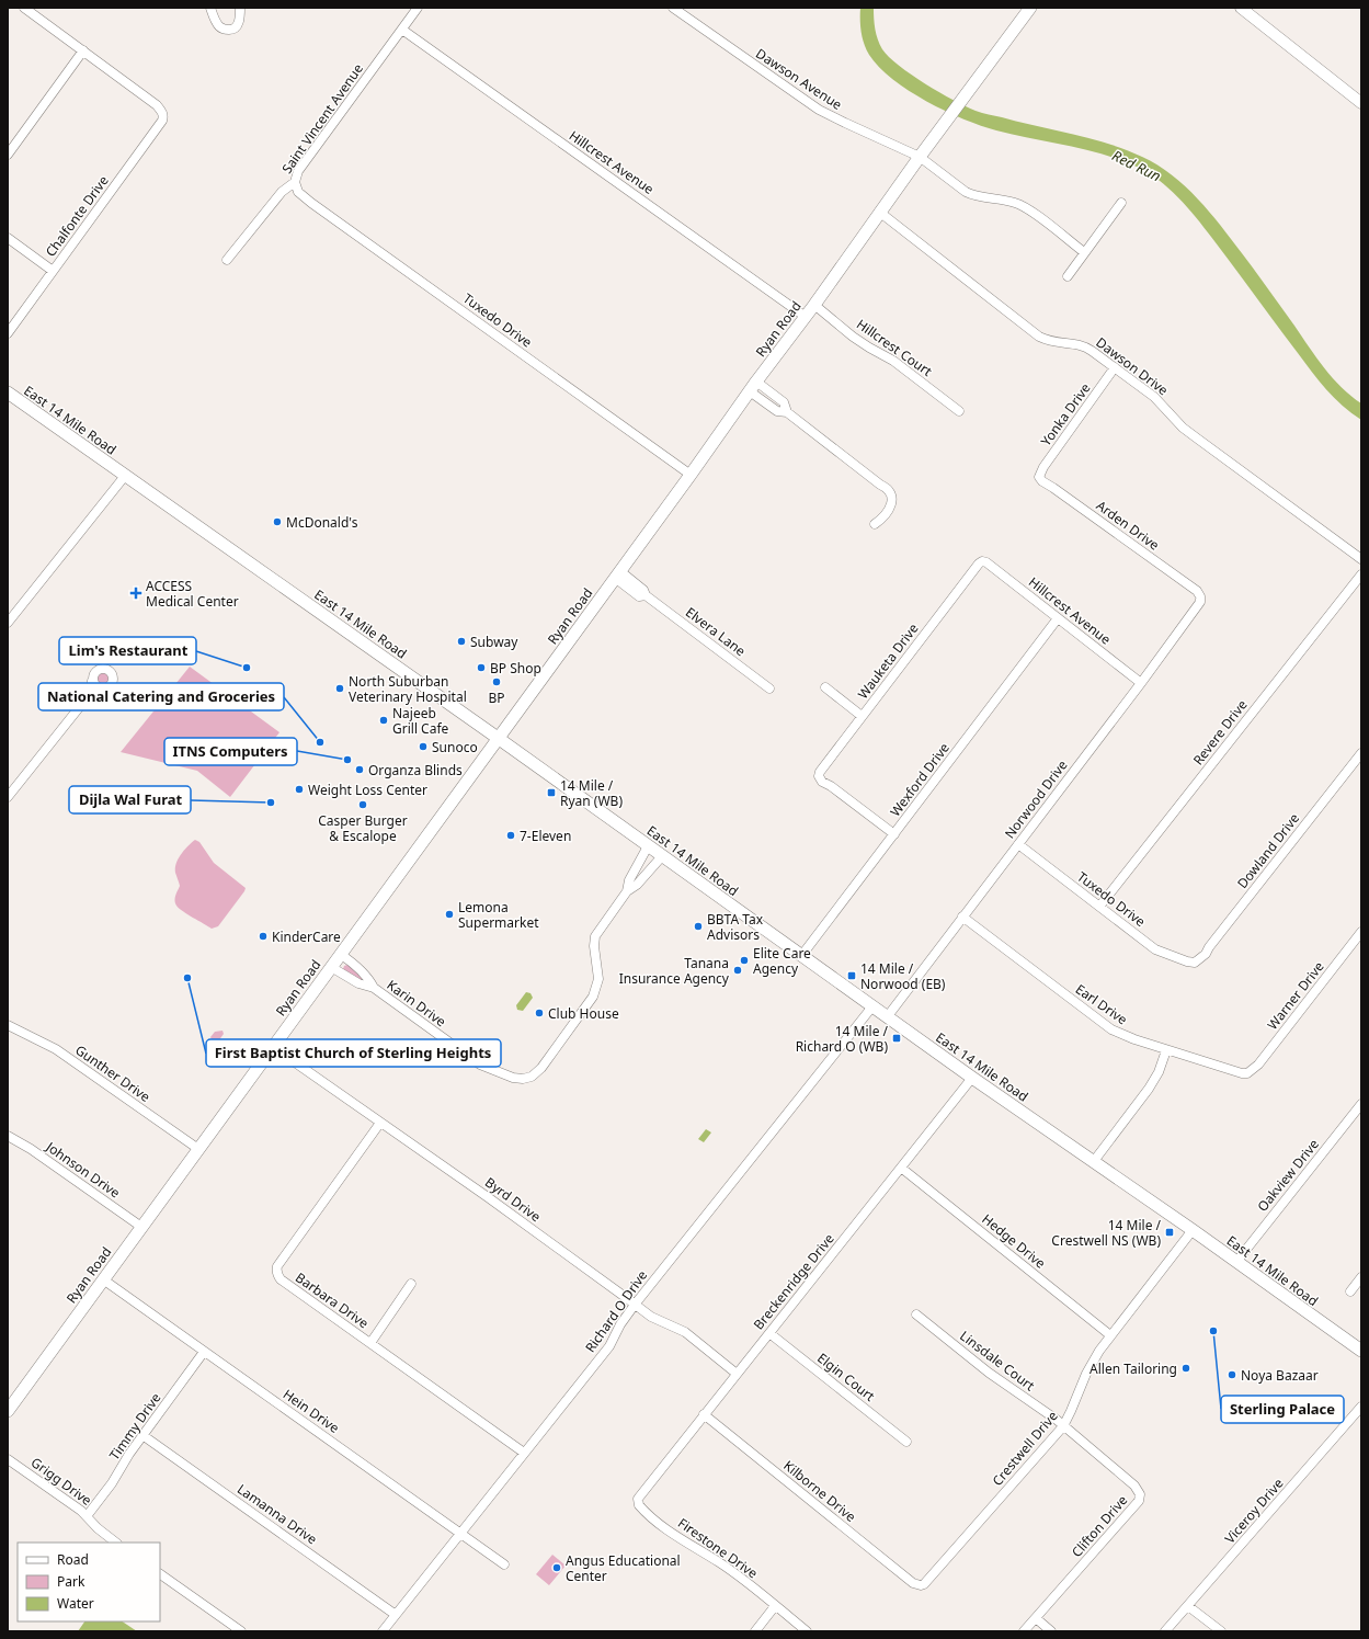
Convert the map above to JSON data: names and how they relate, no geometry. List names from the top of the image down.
{
  "streets": {
    "main road": ["Ryan Road", "East 14 Mile Road"],
    "street": [
      "Dawson Avenue",
      "Saint Vincent Avenue",
      "Hillcrest Avenue",
      "Chalfonte Drive",
      "Tuxedo Drive",
      "Hillcrest Court",
      "Dawson Drive",
      "Yonka Drive",
      "Arden Drive",
      "Elvera Lane",
      "Wauketa Drive",
      "Revere Drive",
      "Wexford Drive",
      "Norwood Drive",
      "Dowland Drive",
      "Warner Drive",
      "Karin Drive",
      "Earl Drive",
      "Gunther Drive",
      "Johnson Drive",
      "Oakview Drive",
      "Byrd Drive",
      "Hedge Drive",
      "Breckenridge Drive",
      "Barbara Drive",
      "Richard O Drive",
      "Linsdale Court",
      "Elgin Court",
      "Hein Drive",
      "Timmy Drive",
      "Crestwell Drive",
      "Grigg Drive",
      "Kilborne Drive",
      "Viceroy Drive",
      "Lamanna Drive",
      "Clifton Drive",
      "Firestone Drive"
    ]
  },
  "crossings": [
    ["Dawson Avenue", "Ryan Road"],
    ["Saint Vincent Avenue", "Hillcrest Avenue"],
    ["Saint Vincent Avenue", "Tuxedo Drive"],
    ["Hillcrest Avenue", "Ryan Road"],
    ["Hillcrest Avenue", "Wauketa Drive"],
    ["Hillcrest Avenue", "Wexford Drive"],
    ["Hillcrest Avenue", "Norwood Drive"],
    ["Tuxedo Drive", "Ryan Road"],
    ["Tuxedo Drive", "Revere Drive"],
    ["Tuxedo Drive", "Norwood Drive"],
    ["Tuxedo Drive", "Dowland Drive"],
    ["Ryan Road", "Hillcrest Court"],
    ["Ryan Road", "Dawson Drive"],
    ["Ryan Road", "East 14 Mile Road"],
    ["Ryan Road", "Elvera Lane"],
    ["Ryan Road", "Karin Drive"],
    ["Ryan Road", "Gunther Drive"],
    ["Ryan Road", "Johnson Drive"],
    ["Ryan Road", "Byrd Drive"],
    ["Ryan Road", "Hein Drive"],
    ["Dawson Drive", "Yonka Drive"],
    ["Yonka Drive", "Arden Drive"],
    ["East 14 Mile Road", "Wexford Drive"],
    ["East 14 Mile Road", "Norwood Drive"],
    ["East 14 Mile Road", "Karin Drive"],
    ["East 14 Mile Road", "Oakview Drive"],
    ["East 14 Mile Road", "Breckenridge Drive"],
    ["East 14 Mile Road", "Richard O Drive"],
    ["East 14 Mile Road", "Crestwell Drive"],
    ["Arden Drive", "Norwood Drive"],
    ["Wauketa Drive", "Wexford Drive"],
    ["Norwood Drive", "Earl Drive"],
    ["Warner Drive", "Earl Drive"],
    ["Byrd Drive", "Breckenridge Drive"],
    ["Byrd Drive", "Barbara Drive"],
    ["Byrd Drive", "Richard O Drive"],
    ["Hedge Drive", "Breckenridge Drive"],
    ["Hedge Drive", "Crestwell Drive"],
    ["Breckenridge Drive", "Elgin Court"],
    ["Breckenridge Drive", "Kilborne Drive"],
    ["Breckenridge Drive", "Firestone Drive"],
    ["Barbara Drive", "Richard O Drive"],
    ["Richard O Drive", "Hein Drive"],
    ["Richard O Drive", "Lamanna Drive"],
    ["Linsdale Court", "Crestwell Drive"],
    ["Linsdale Court", "Clifton Drive"],
    ["Hein Drive", "Timmy Drive"],
    ["Timmy Drive", "Grigg Drive"],
    ["Timmy Drive", "Lamanna Drive"],
    ["Crestwell Drive", "Kilborne Drive"],
    ["Crestwell Drive", "Clifton Drive"]
  ],
  "water": ["Red Run"],
  "places": {
    "other": [
      "McDonald's",
      "Subway",
      "Lim's Restaurant",
      "BP Shop",
      "BP",
      "North Suburban Veterinary Hospital",
      "Najeeb Grill Cafe",
      "National Catering and Groceries",
      "Sunoco",
      "ITNS Computers",
      "Organza Blinds",
      "Weight Loss Center",
      "Dijla Wal Furat",
      "Casper Burger & Escalope",
      "7-Eleven",
      "Lemona Supermarket",
      "BBTA Tax Advisors",
      "KinderCare",
      "Elite Care Agency",
      "Tanana Insurance Agency",
      "First Baptist Church of Sterling Heights",
      "Club House",
      "Sterling Palace",
      "Allen Tailoring",
      "Noya Bazaar",
      "Angus Educational Center"
    ],
    "health": ["ACCESS Medical Center"],
    "transit": [
      "14 Mile / Ryan (WB)",
      "14 Mile / Norwood (EB)",
      "14 Mile / Richard O (WB)",
      "14 Mile / Crestwell NS (WB)"
    ]
  },
  "legend": ["Road", "Park", "Water"]
}
